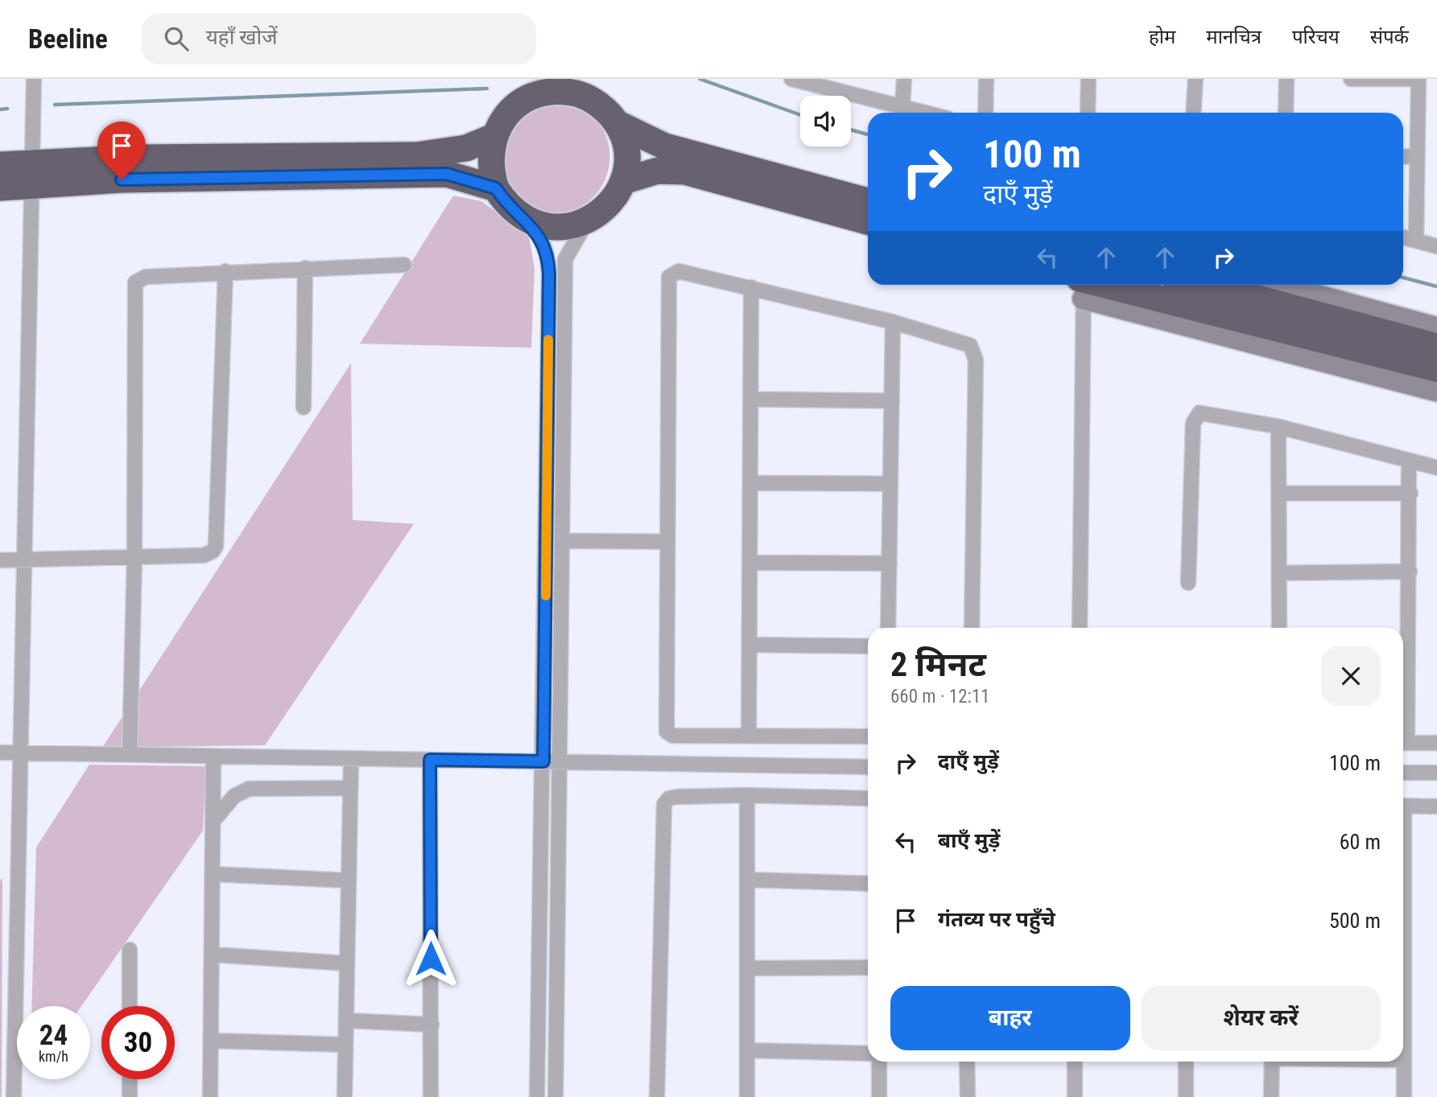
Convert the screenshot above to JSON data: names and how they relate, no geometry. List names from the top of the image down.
{
  "page": {
    "header": "Beeline",
    "search": "यहाँ खोजें",
    "nav": [
      "होम",
      "मानचित्र",
      "परिचय",
      "संपर्क"
    ],
    "turn": ["100 m", "दाएँ मुड़ें"],
    "heading": ["2 मिनट", "660 m · 12:11"],
    "list": [
      {
        "name": "दाएँ मुड़ें",
        "value": "100 m"
      },
      {
        "name": "बाएँ मुड़ें",
        "value": "60 m"
      },
      {
        "name": "गंतव्य पर पहुँचे",
        "value": "500 m"
      }
    ],
    "buttons": ["बाहर", "शेयर करें"],
    "speed": "24 km/h",
    "limit": "30"
  }
}
